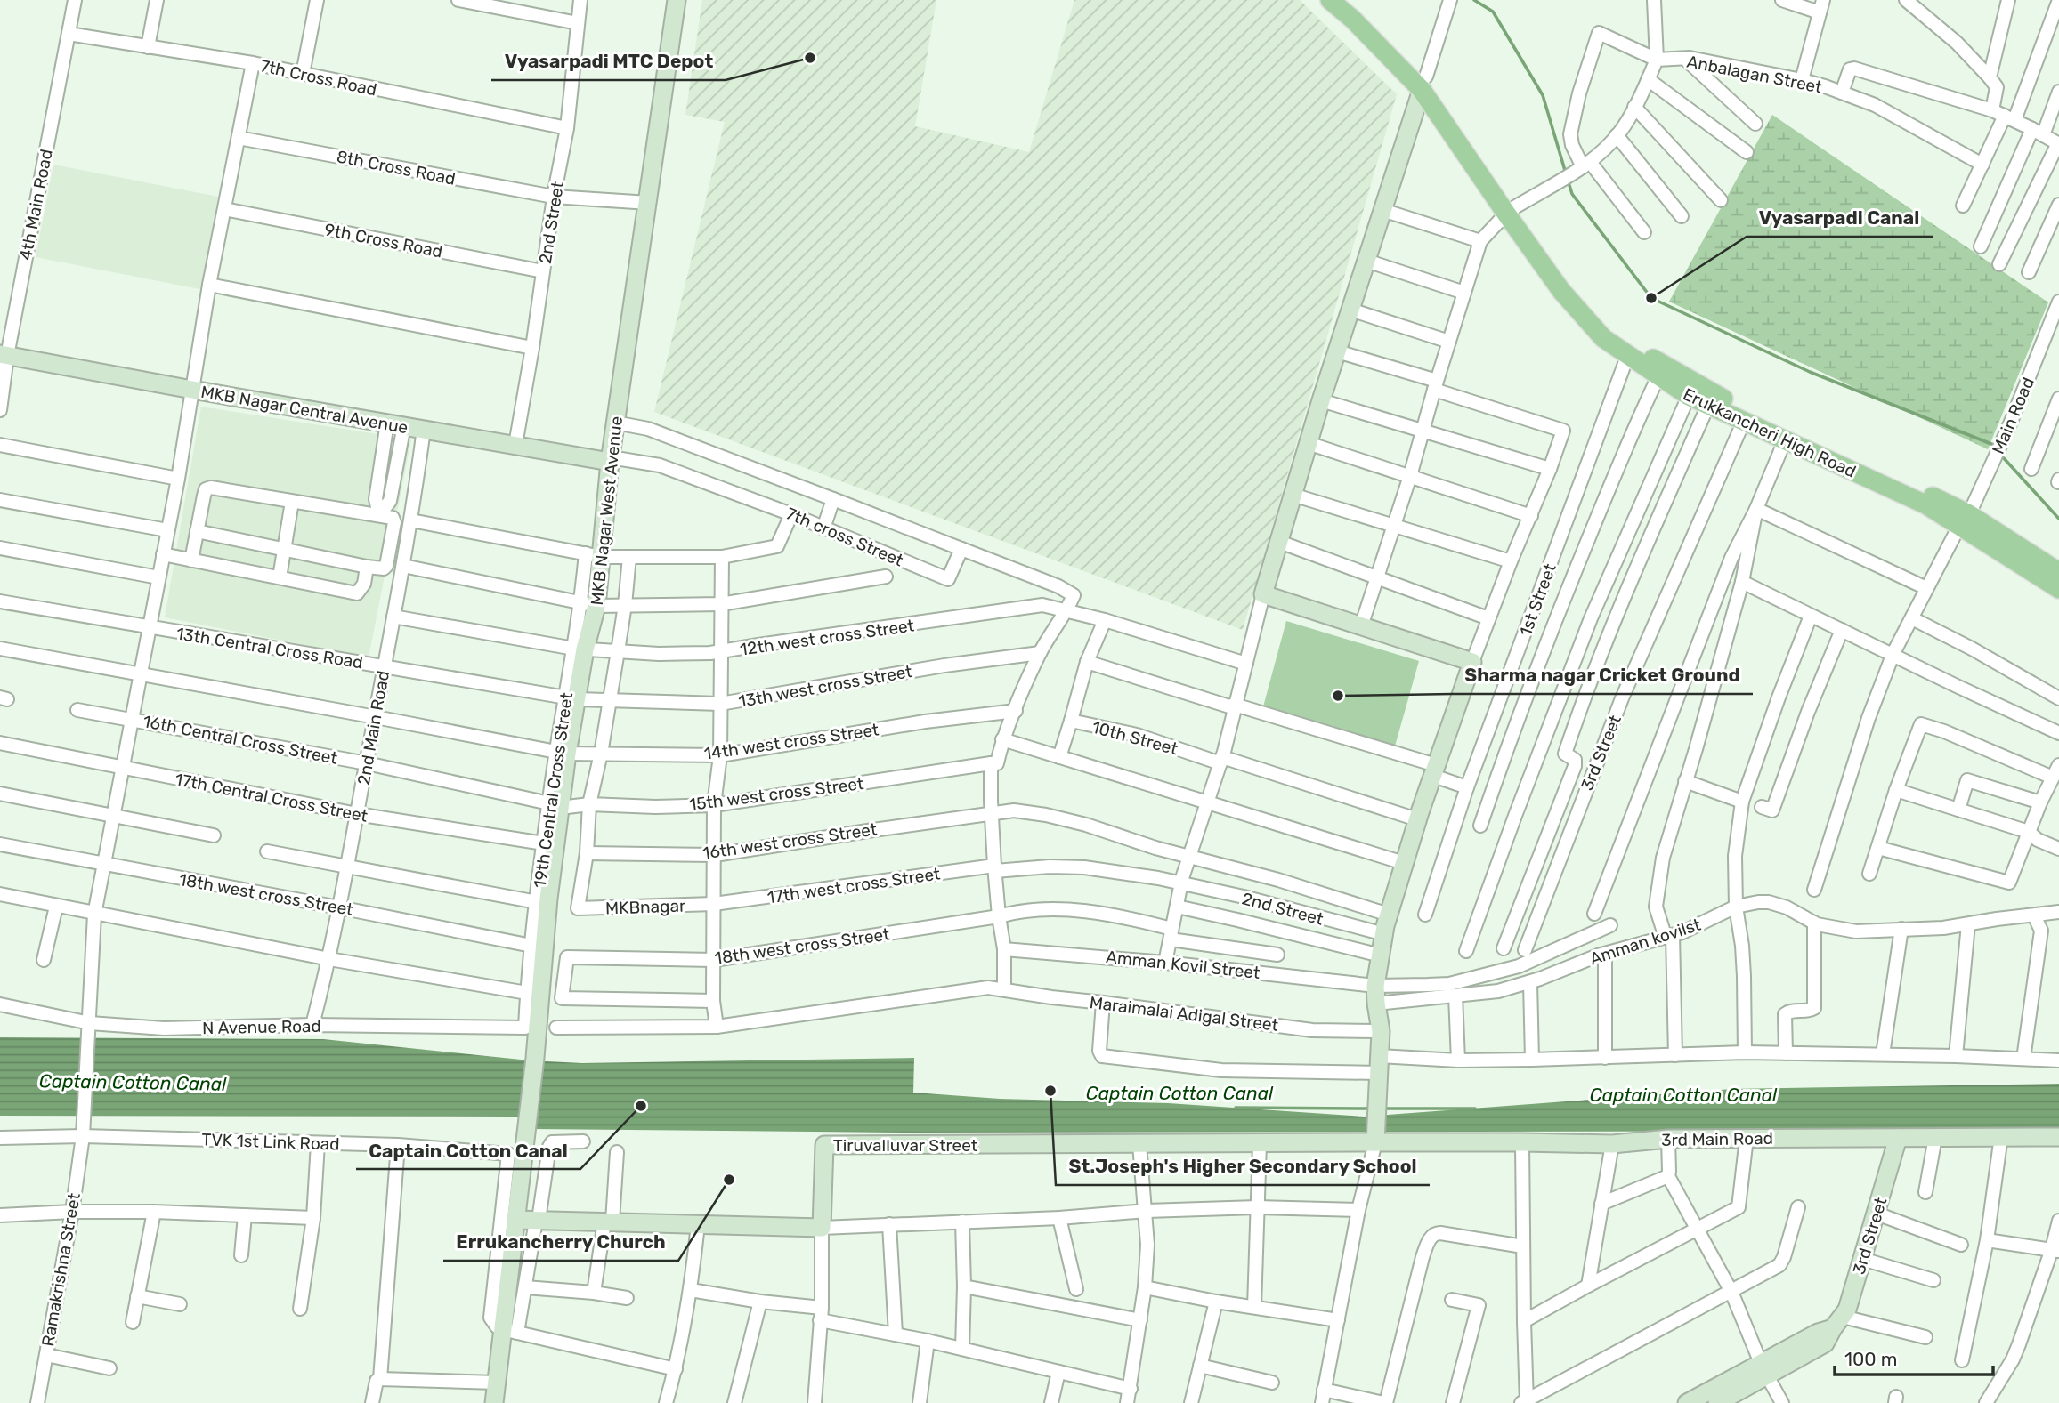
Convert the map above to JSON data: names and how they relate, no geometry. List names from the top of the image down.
{
  "streets": {
    "main road": ["Erukkancheri High Road"],
    "street": [
      "Anbalagan Street",
      "7th Cross Road",
      "8th Cross Road",
      "4th Main Road",
      "2nd Street",
      "9th Cross Road",
      "MKB Nagar Central Avenue",
      "Main Road",
      "MKB Nagar West Avenue",
      "7th cross Street",
      "1st Street",
      "12th west cross Street",
      "13th Central Cross Road",
      "13th west cross Street",
      "2nd Main Road",
      "10th Street",
      "16th Central Cross Street",
      "14th west cross Street",
      "3rd Street",
      "19th Central Cross Street",
      "15th west cross Street",
      "17th Central Cross Street",
      "16th west cross Street",
      "17th west cross Street",
      "18th west cross Street",
      "MKBnagar",
      "Amman kovilst",
      "Amman Kovil Street",
      "Maraimalai Adigal Street",
      "N Avenue Road",
      "3rd Main Road",
      "TVK 1st Link Road",
      "Tiruvalluvar Street",
      "Ramakrishna Street"
    ]
  },
  "crossings": [
    ["7th Cross Road", "4th Main Road"],
    ["7th Cross Road", "2nd Street"],
    ["7th Cross Road", "Ramakrishna Street"],
    ["8th Cross Road", "2nd Street"],
    ["8th Cross Road", "MKB Nagar West Avenue"],
    ["8th Cross Road", "Ramakrishna Street"],
    ["4th Main Road", "MKB Nagar Central Avenue"],
    ["2nd Street", "9th Cross Road"],
    ["2nd Street", "MKB Nagar Central Avenue"],
    ["2nd Street", "17th west cross Street"],
    ["9th Cross Road", "Ramakrishna Street"],
    ["MKB Nagar Central Avenue", "MKB Nagar West Avenue"],
    ["MKB Nagar Central Avenue", "7th cross Street"],
    ["MKB Nagar Central Avenue", "2nd Main Road"],
    ["MKB Nagar Central Avenue", "Ramakrishna Street"],
    ["Main Road", "Erukkancheri High Road"],
    ["Erukkancheri High Road", "1st Street"],
    ["Erukkancheri High Road", "3rd Street"],
    ["MKB Nagar West Avenue", "7th cross Street"],
    ["MKB Nagar West Avenue", "12th west cross Street"],
    ["MKB Nagar West Avenue", "13th Central Cross Road"],
    ["MKB Nagar West Avenue", "16th Central Cross Street"],
    ["MKB Nagar West Avenue", "14th west cross Street"],
    ["MKB Nagar West Avenue", "19th Central Cross Street"],
    ["MKB Nagar West Avenue", "15th west cross Street"],
    ["MKB Nagar West Avenue", "TVK 1st Link Road"],
    ["12th west cross Street", "2nd Main Road"],
    ["12th west cross Street", "10th Street"],
    ["13th Central Cross Road", "13th west cross Street"],
    ["13th Central Cross Road", "2nd Main Road"],
    ["13th Central Cross Road", "Ramakrishna Street"],
    ["2nd Main Road", "16th Central Cross Street"],
    ["2nd Main Road", "14th west cross Street"],
    ["2nd Main Road", "17th Central Cross Street"],
    ["2nd Main Road", "18th west cross Street"],
    ["2nd Main Road", "N Avenue Road"],
    ["16th Central Cross Street", "19th Central Cross Street"],
    ["16th Central Cross Street", "15th west cross Street"],
    ["16th Central Cross Street", "Ramakrishna Street"],
    ["14th west cross Street", "Ramakrishna Street"],
    ["3rd Street", "3rd Main Road"],
    ["19th Central Cross Street", "15th west cross Street"],
    ["19th Central Cross Street", "17th Central Cross Street"],
    ["19th Central Cross Street", "18th west cross Street"],
    ["19th Central Cross Street", "N Avenue Road"],
    ["17th Central Cross Street", "Ramakrishna Street"],
    ["16th west cross Street", "MKBnagar"],
    ["17th west cross Street", "MKBnagar"],
    ["18th west cross Street", "Ramakrishna Street"],
    ["N Avenue Road", "Ramakrishna Street"],
    ["3rd Main Road", "Tiruvalluvar Street"],
    ["TVK 1st Link Road", "Ramakrishna Street"]
  ],
  "water": ["Captain Cotton Canal"],
  "places": [
    "Vyasarpadi MTC Depot",
    "Vyasarpadi Canal",
    "Sharma nagar Cricket Ground",
    "St.Joseph's Higher Secondary School",
    "Captain Cotton Canal",
    "Errukancherry Church"
  ],
  "scale_bar": "100 m"
}
